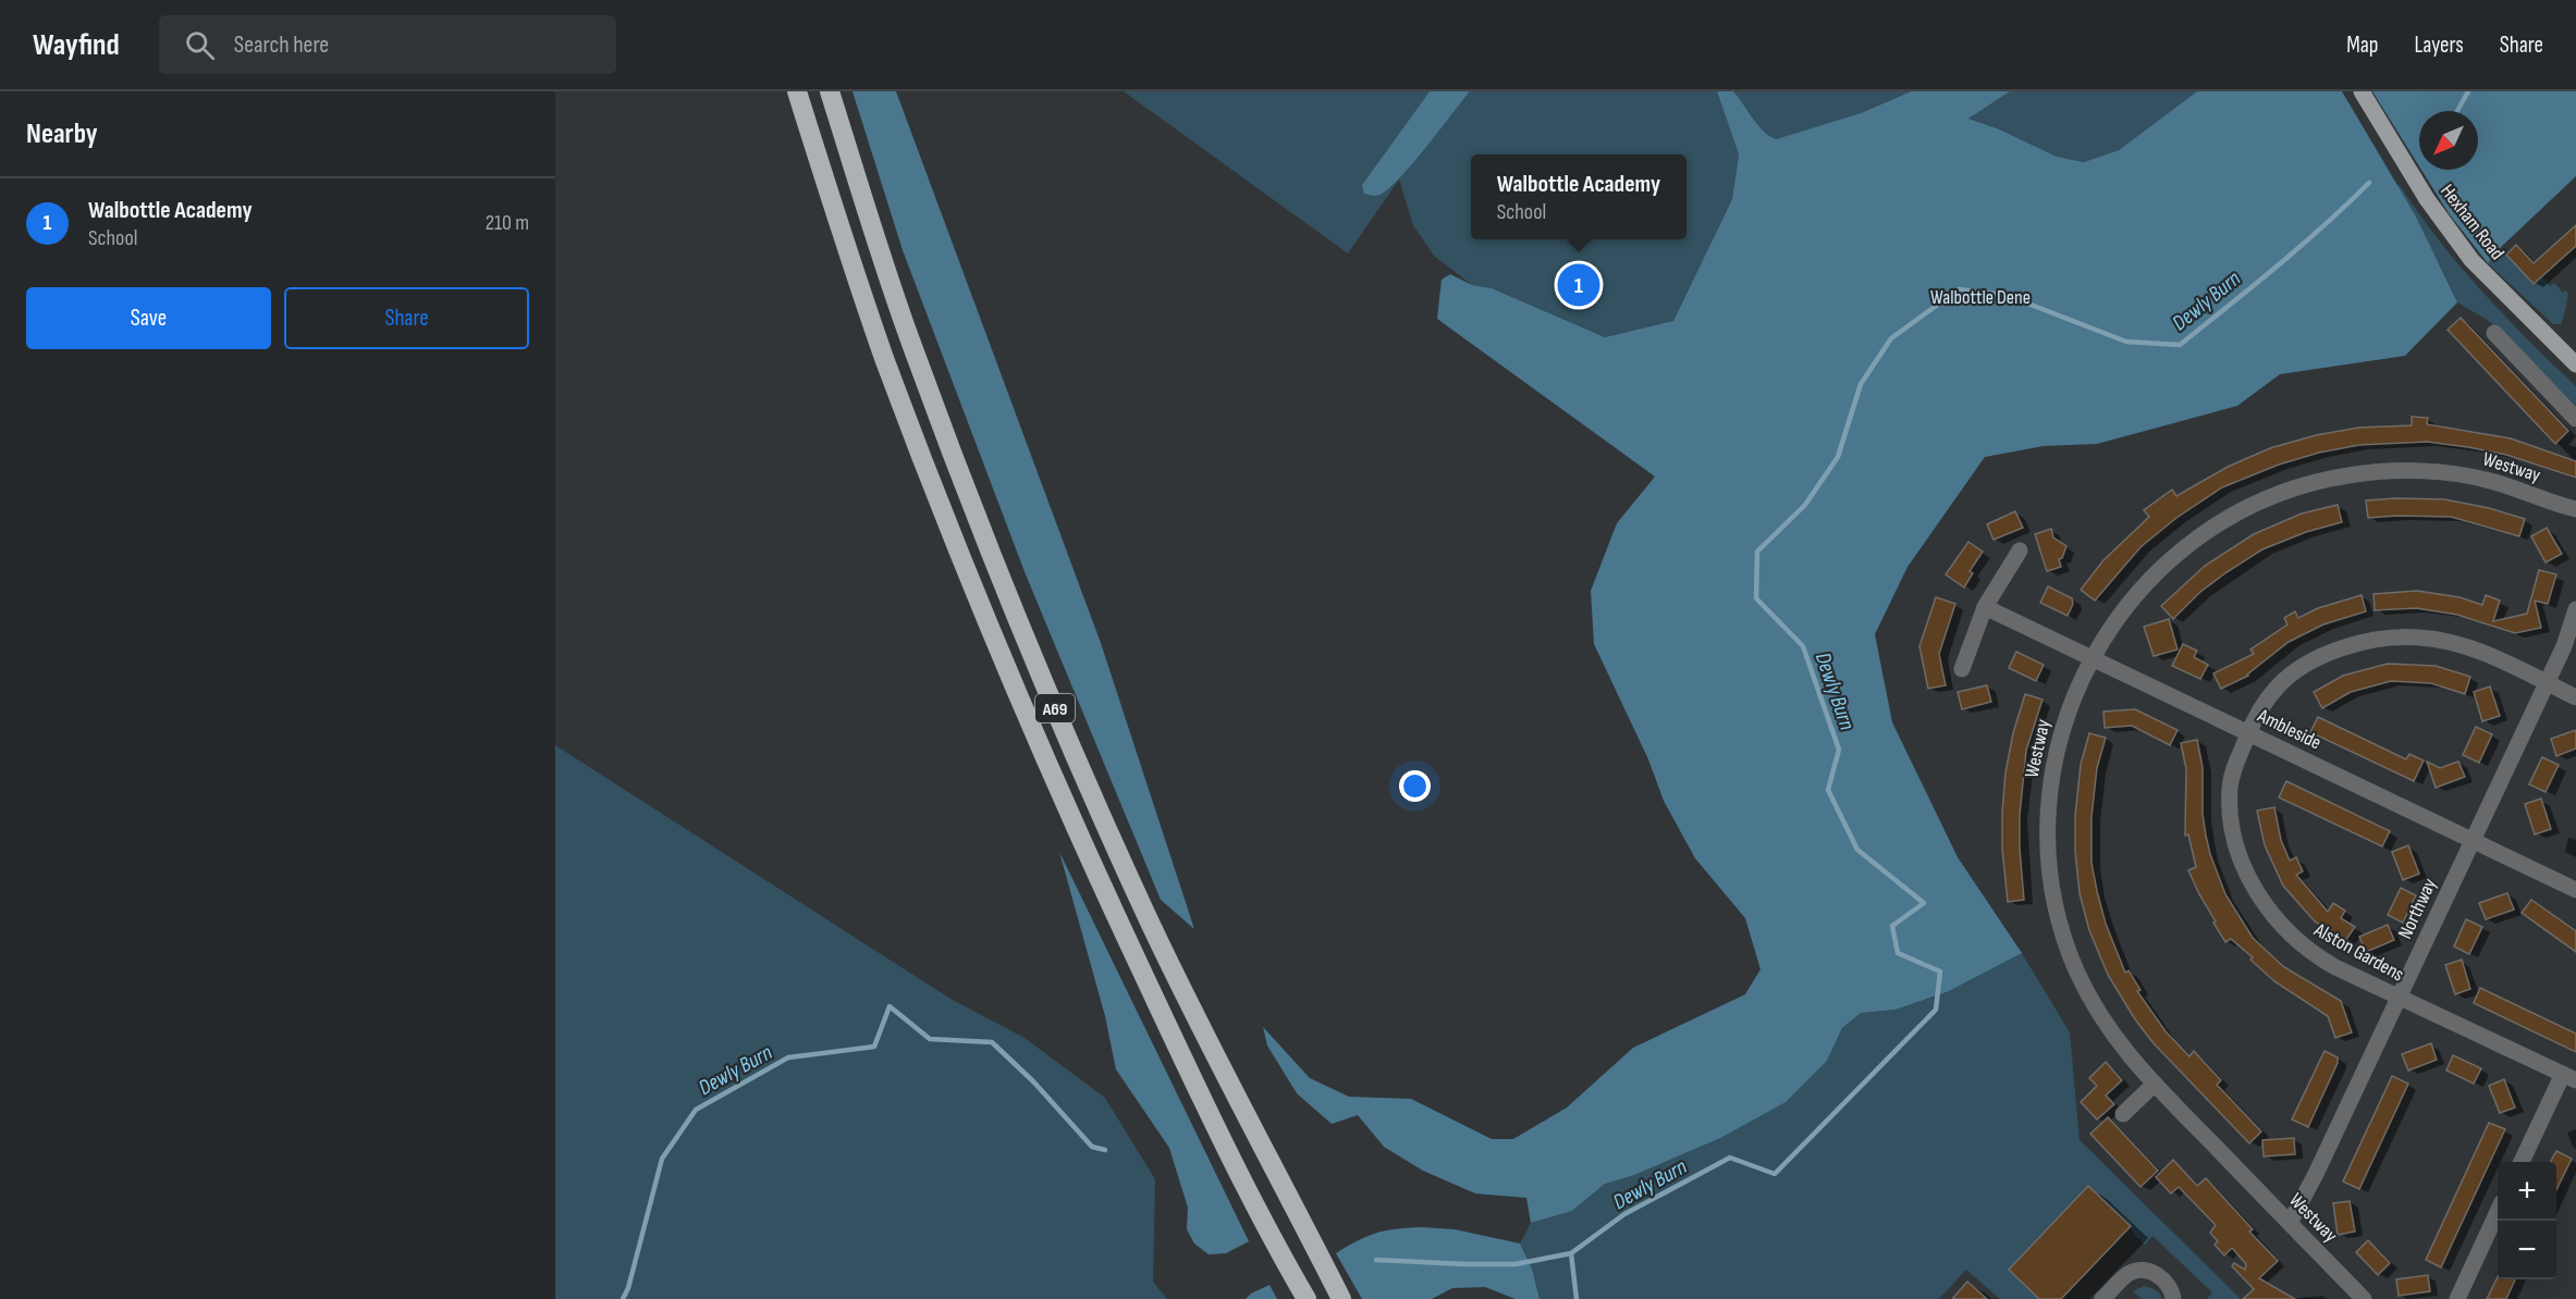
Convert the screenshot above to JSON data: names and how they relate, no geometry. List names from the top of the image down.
{
  "streets": {
    "highway": ["A69"],
    "main road": ["Hexham Road"],
    "street": [
      "Westway",
      "Ambleside",
      "Northway",
      "Alston Gardens"
    ]
  },
  "crossings": [
    ["Westway", "Ambleside"],
    ["Westway", "Northway"],
    ["Ambleside", "Northway"],
    ["Ambleside", "Alston Gardens"],
    ["Northway", "Alston Gardens"]
  ],
  "water": ["Dewly Burn"],
  "parks": ["Walbottle Dene"],
  "north": "bottom left",
  "page": {
    "header": "Wayfind",
    "search": "Search here",
    "nav": ["Map", "Layers", "Share"],
    "heading": "Nearby",
    "popup": ["Walbottle Academy", "School"],
    "list": [
      {
        "mark": "1",
        "name": "Walbottle Academy",
        "note": "School",
        "value": "210 m"
      }
    ],
    "pins": "1",
    "buttons": ["Save", "Share"],
    "map_buttons": ["+", "−"]
  }
}
